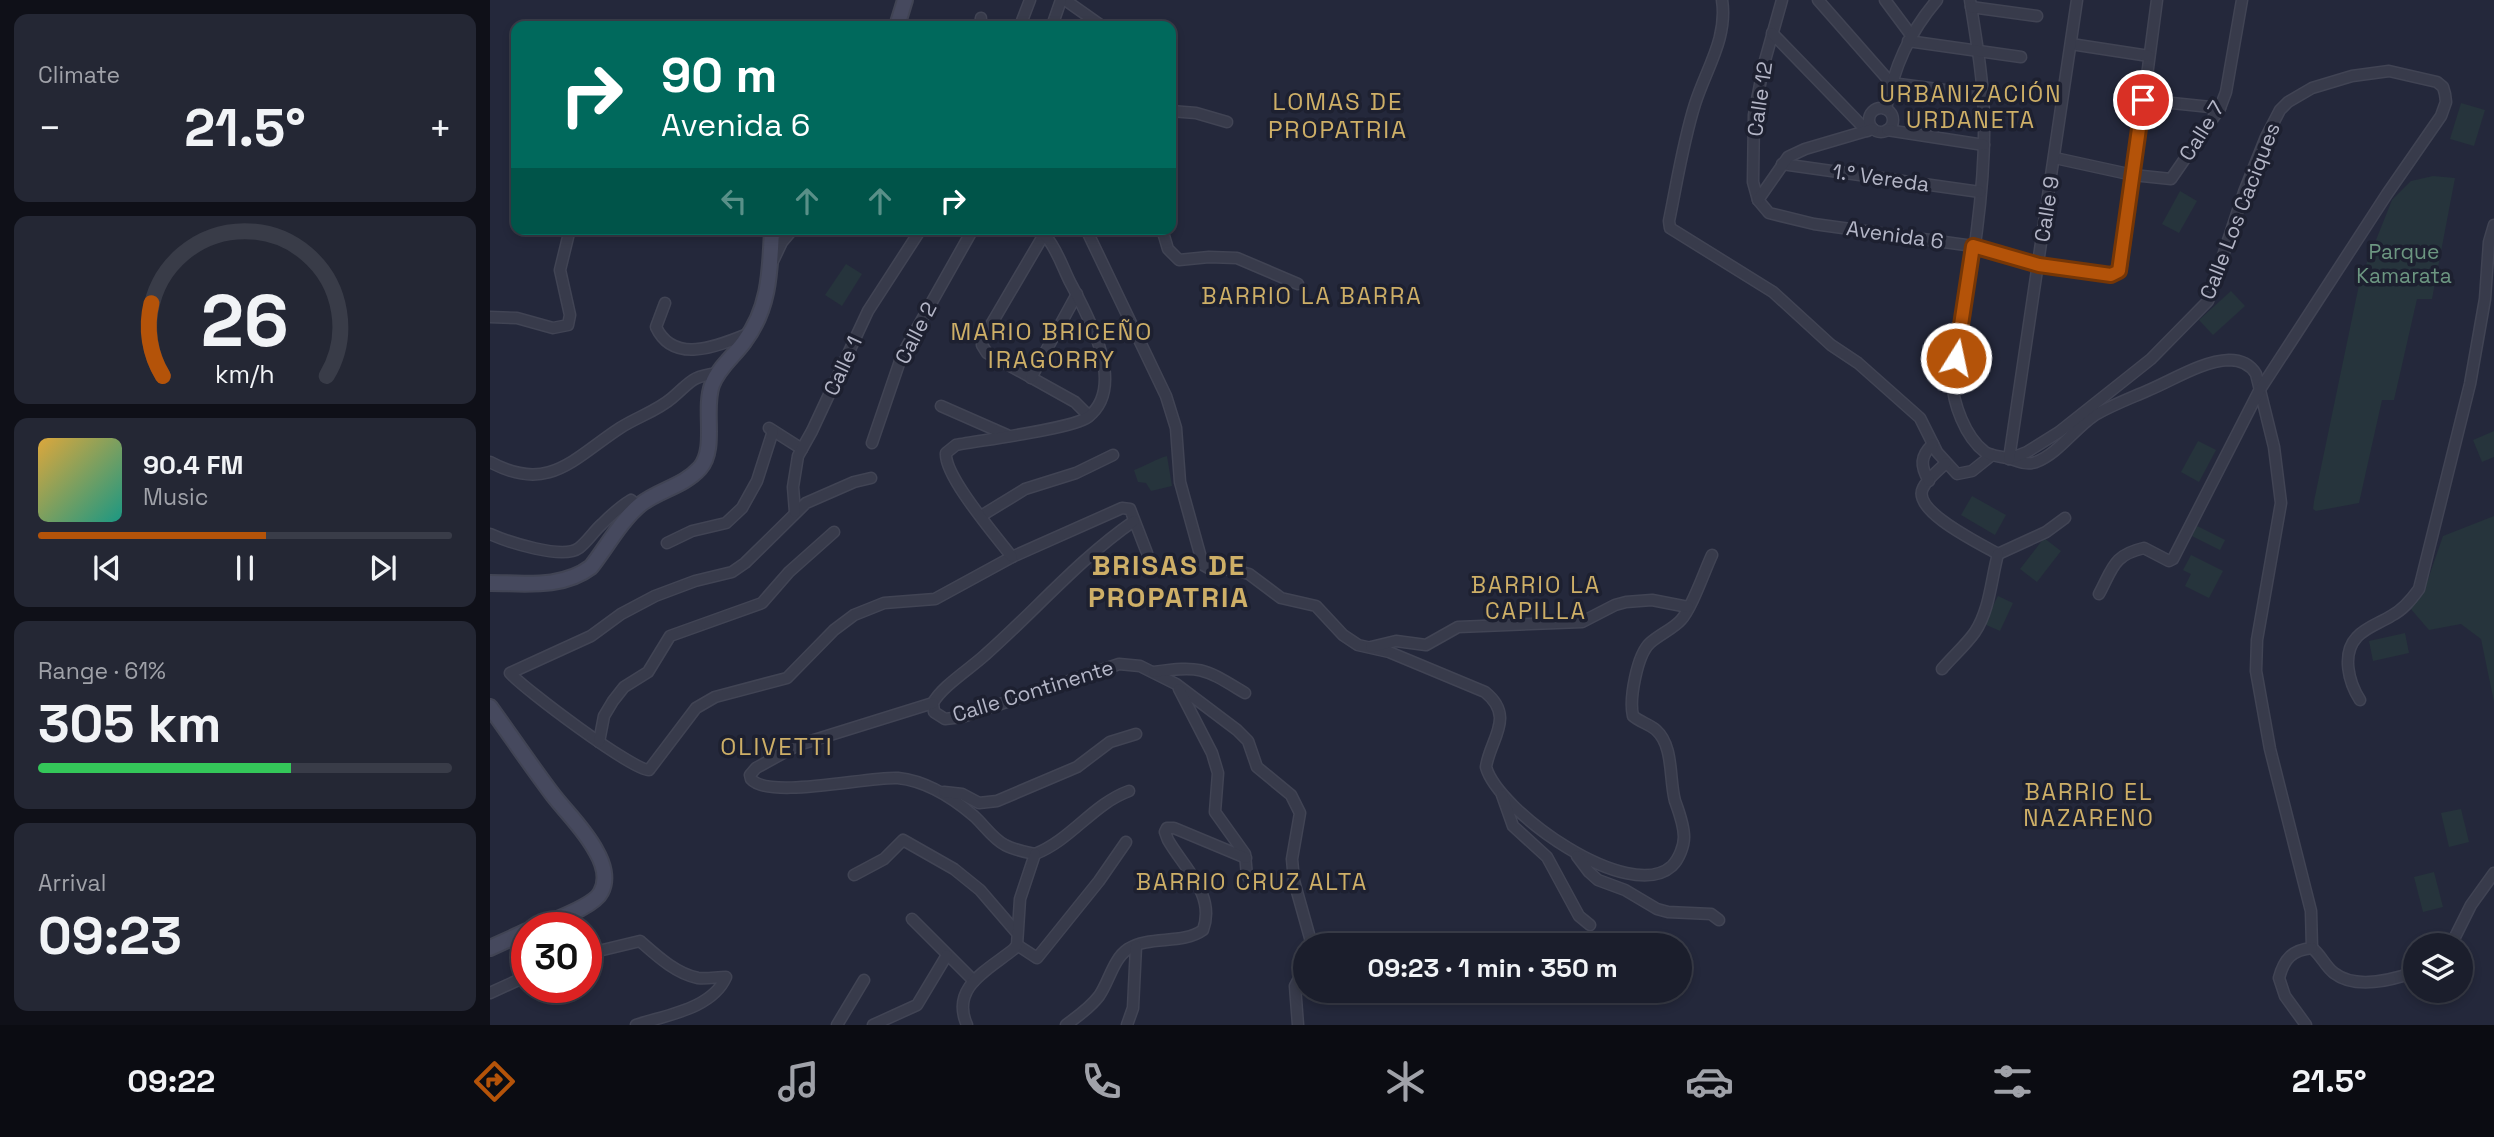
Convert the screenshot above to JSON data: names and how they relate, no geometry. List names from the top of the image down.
{
  "streets": {
    "street": [
      "Calle 12",
      "Calle 7",
      "1.° Vereda",
      "Calle 9",
      "Calle Los Caciques",
      "Avenida 6",
      "Calle 2",
      "Calle 1",
      "Calle Continente"
    ]
  },
  "crossings": [
    ["Calle 12", "Avenida 6"],
    ["Calle 7", "Avenida 6"],
    ["Calle 9", "Calle Los Caciques"],
    ["Calle 9", "Avenida 6"]
  ],
  "districts": [
    "URBANIZACIÓN URDANETA",
    "LOMAS DE PROPATRIA",
    "BARRIO LA BARRA",
    "MARIO BRICEÑO IRAGORRY",
    "BRISAS DE PROPATRIA",
    "BARRIO LA CAPILLA",
    "OLIVETTI",
    "BARRIO EL NAZARENO",
    "BARRIO CRUZ ALTA"
  ],
  "parks": ["Parque Kamarata"],
  "page": {
    "tile": [
      "Climate",
      ["Range · 61%", "305 km"],
      ["Arrival", "09:23"]
    ],
    "turn": ["90 m", "Avenida 6"],
    "heat": ["−", "21.5°", "+"],
    "song": ["90.4 FM", "Music"],
    "limit": "30",
    "trip": "09:23 · 1 min · 350 m",
    "tabs": ["09:22", "21.5°"],
    "gauge": ["26", "km/h"]
  }
}
